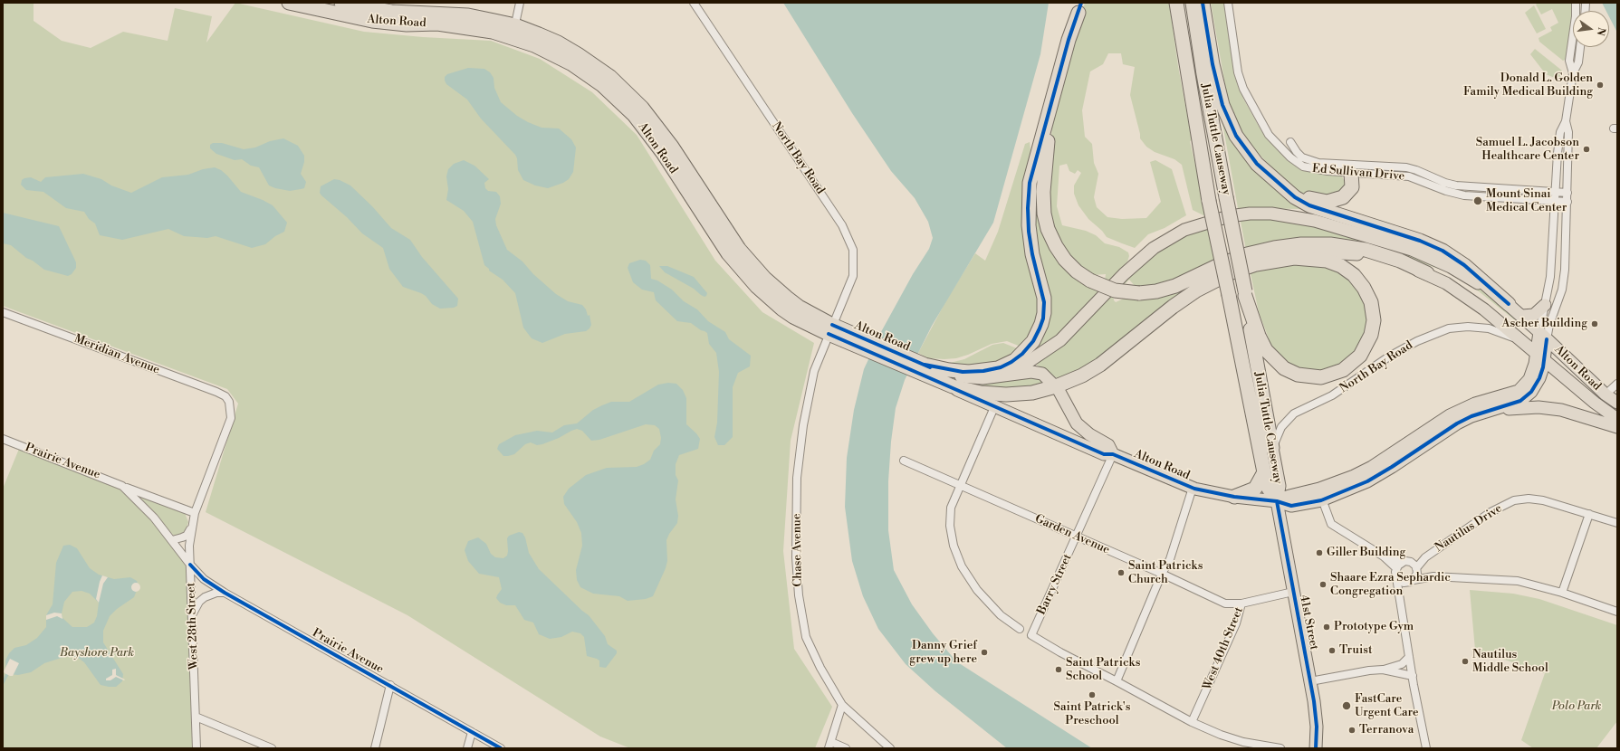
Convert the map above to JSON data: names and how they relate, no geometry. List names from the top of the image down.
{
  "streets": {
    "highway": ["Alton Road", "Julia Tuttle Causeway"],
    "main road": ["41st Street"],
    "street": [
      "North Bay Road",
      "Ed Sullivan Drive",
      "Meridian Avenue",
      "Prairie Avenue",
      "Nautilus Drive",
      "Garden Avenue",
      "Chase Avenue",
      "Barry Street",
      "West 28th Street",
      "West 40th Street"
    ]
  },
  "crossings": [
    ["Alton Road", "Julia Tuttle Causeway"],
    ["Alton Road", "North Bay Road"],
    ["Alton Road", "Chase Avenue"],
    ["Alton Road", "Barry Street"],
    ["Alton Road", "41st Street"],
    ["Julia Tuttle Causeway", "North Bay Road"],
    ["Julia Tuttle Causeway", "41st Street"],
    ["North Bay Road", "Chase Avenue"],
    ["Meridian Avenue", "West 28th Street"],
    ["Prairie Avenue", "West 28th Street"],
    ["Garden Avenue", "Barry Street"],
    ["Garden Avenue", "West 40th Street"],
    ["41st Street", "West 40th Street"]
  ],
  "parks": ["Bayshore Park", "Polo Park"],
  "places": [
    "Donald L. Golden Family Medical Building",
    "Samuel L. Jacobson Healthcare Center",
    "Mount Sinai Medical Center",
    "Ascher Building",
    "Giller Building",
    "Saint Patricks Church",
    "Shaare Ezra Sephardic Congregation",
    "Prototype Gym",
    "Truist",
    "Danny Grief grew up here",
    "Nautilus Middle School",
    "Saint Patricks School",
    "Saint Patrick's Preschool",
    "FastCare Urgent Care",
    "Terranova"
  ],
  "north": "right"
}
